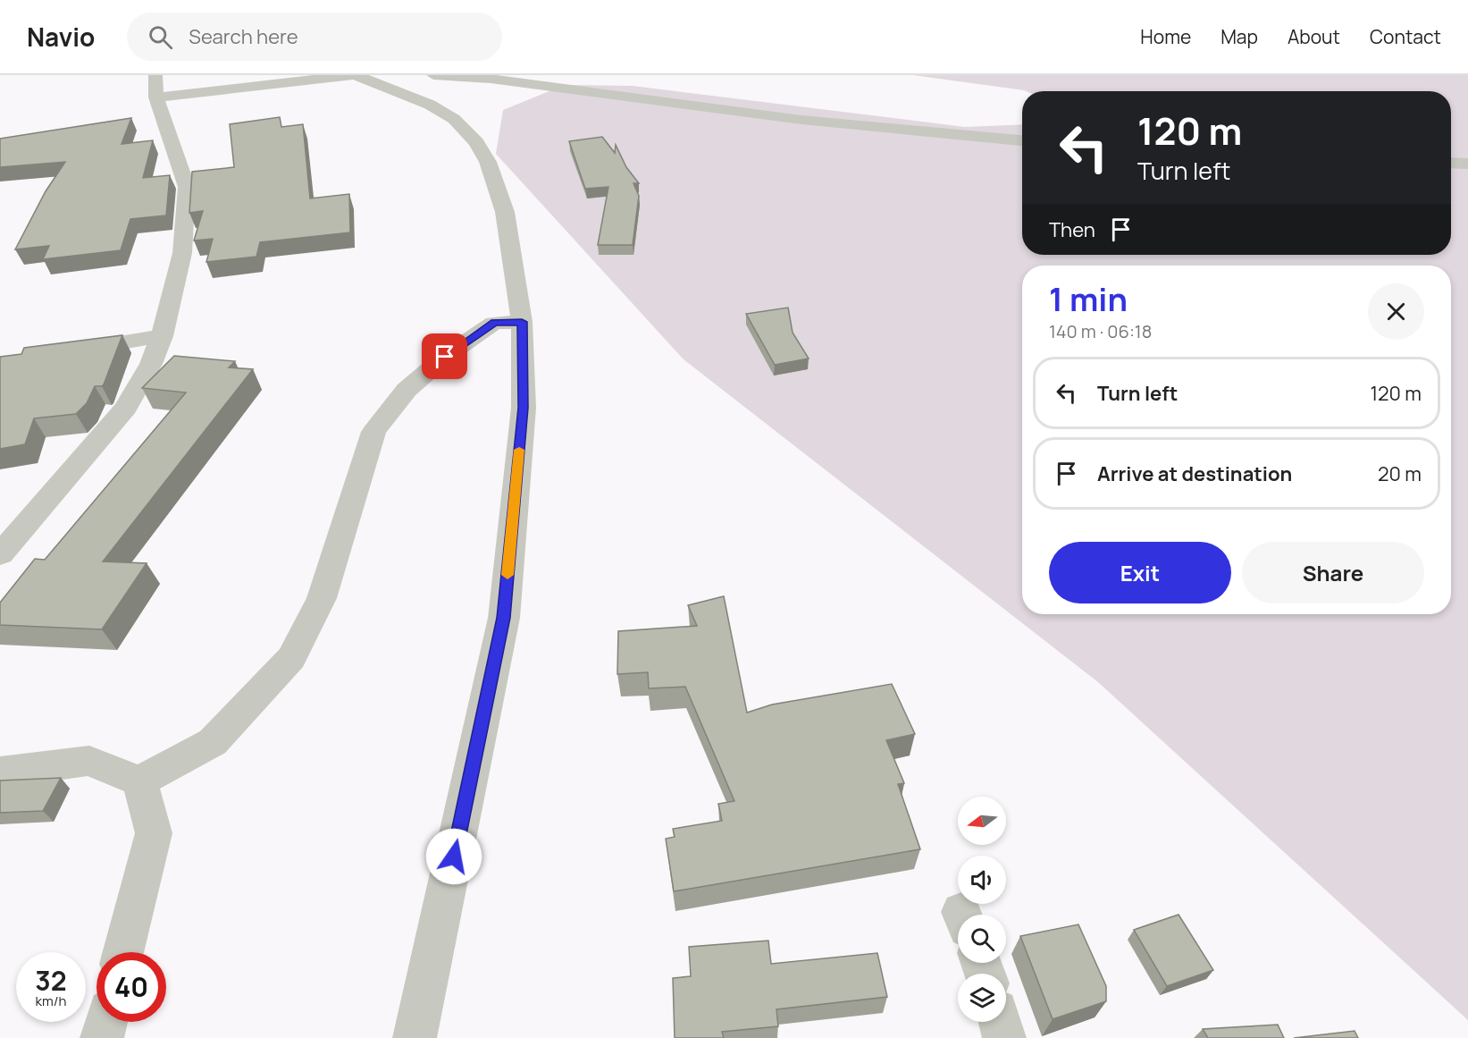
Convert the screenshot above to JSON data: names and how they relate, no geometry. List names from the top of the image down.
{
  "north": "left",
  "page": {
    "header": "Navio",
    "search": "Search here",
    "nav": [
      "Home",
      "Map",
      "About",
      "Contact"
    ],
    "turn": ["120 m", "Turn left"],
    "then": "Then",
    "heading": ["1 min", "140 m · 06:18"],
    "list": [
      {
        "name": "Turn left",
        "value": "120 m"
      },
      {
        "name": "Arrive at destination",
        "value": "20 m"
      }
    ],
    "buttons": ["Exit", "Share"],
    "speed": "32 km/h",
    "limit": "40"
  }
}
